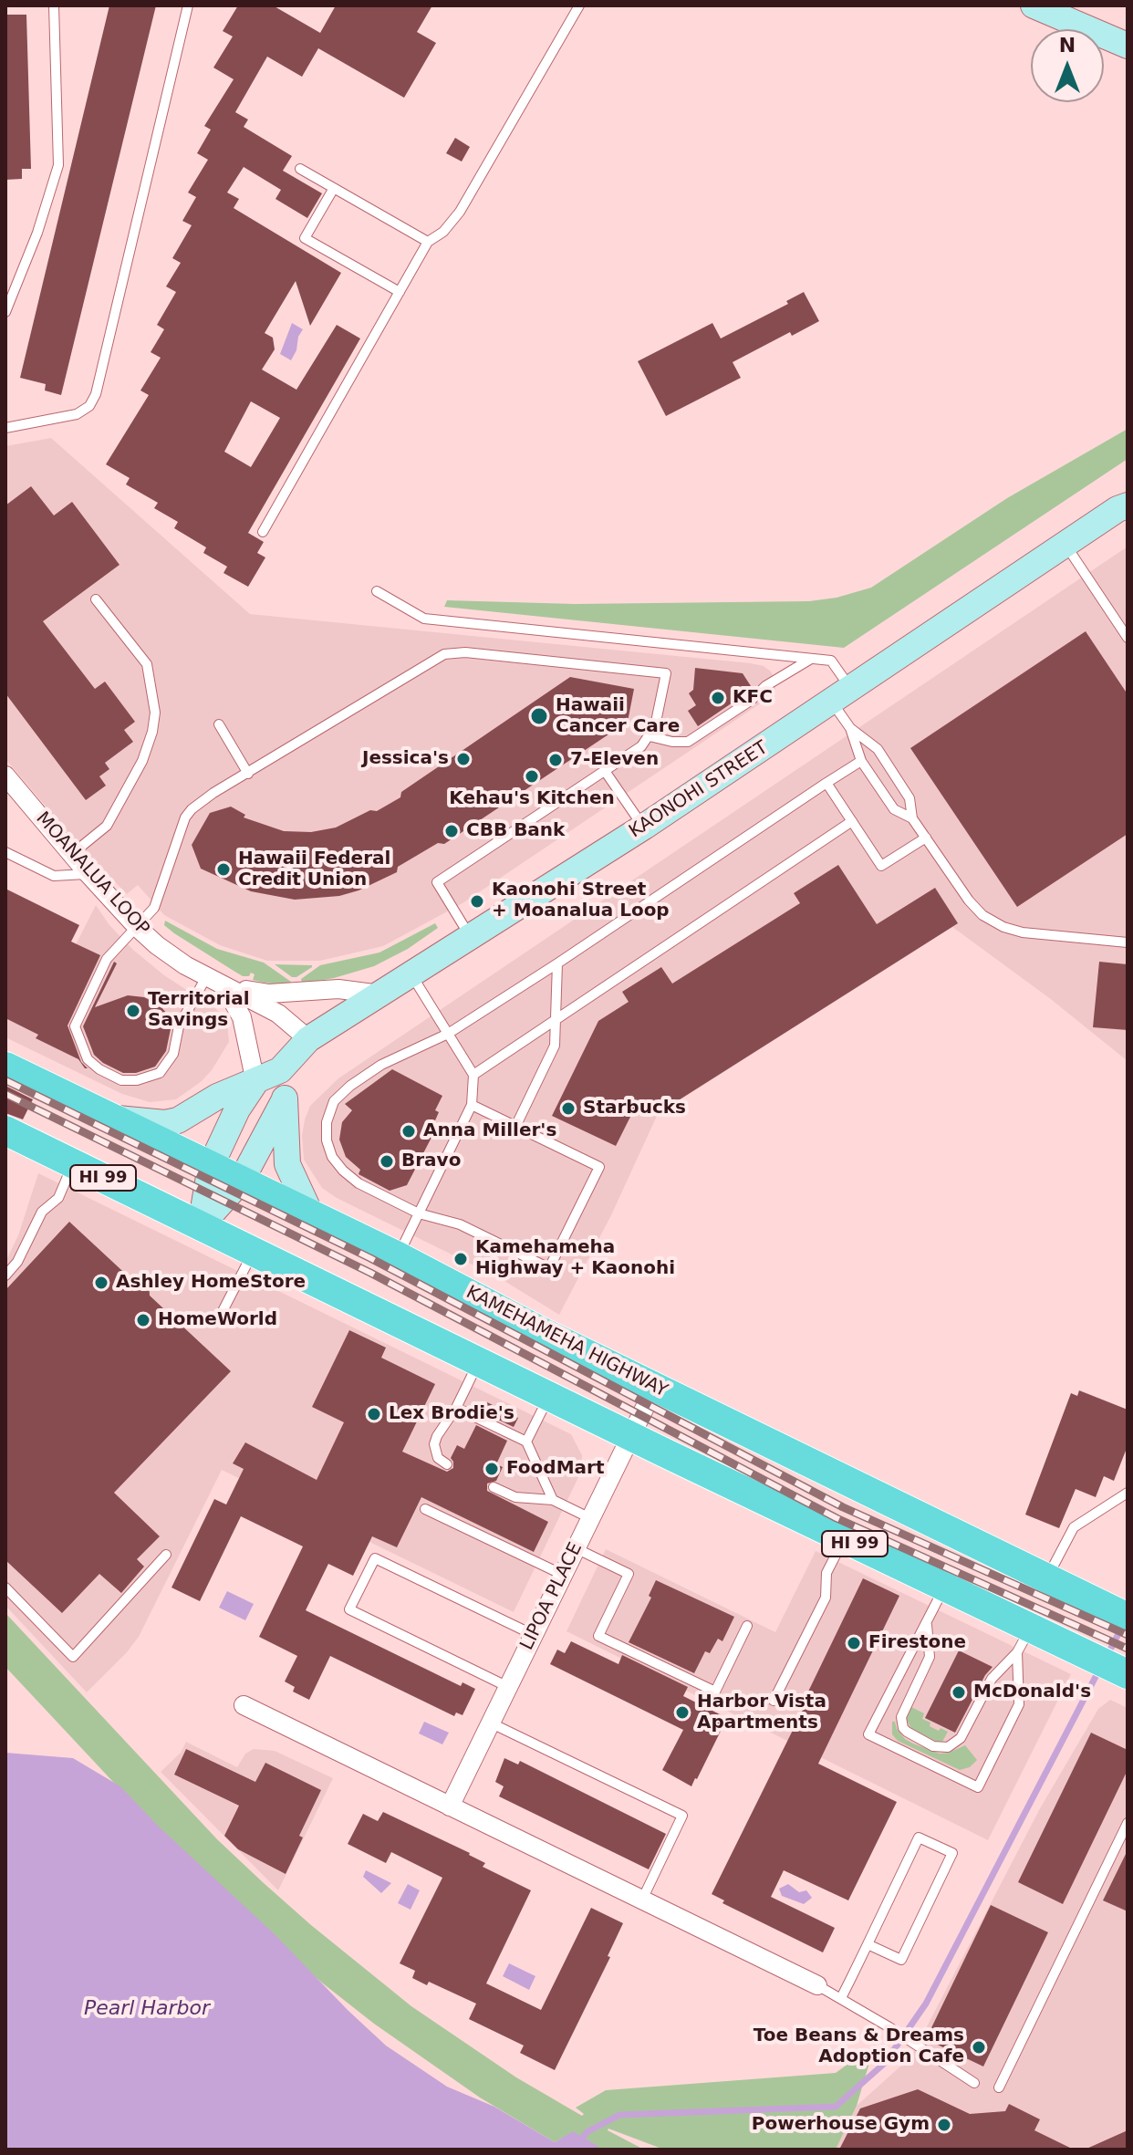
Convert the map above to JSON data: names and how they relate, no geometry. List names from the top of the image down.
{
  "streets": {
    "main road": ["HI 99", "KAMEHAMEHA HIGHWAY"],
    "street": ["KAONOHI STREET", "MOANALUA LOOP", "LIPOA PLACE"]
  },
  "crossings": [
    ["KAONOHI STREET", "MOANALUA LOOP"],
    ["KAONOHI STREET", "KAMEHAMEHA HIGHWAY"],
    ["HI 99", "LIPOA PLACE"],
    ["KAMEHAMEHA HIGHWAY", "LIPOA PLACE"]
  ],
  "water": ["Pearl Harbor"],
  "places": [
    "KFC",
    "Hawaii Cancer Care",
    "Jessica's",
    "7-Eleven",
    "Kehau's Kitchen",
    "CBB Bank",
    "Hawaii Federal Credit Union",
    "Kaonohi Street + Moanalua Loop",
    "Territorial Savings",
    "Starbucks",
    "Anna Miller's",
    "Bravo",
    "Kamehameha Highway + Kaonohi",
    "Ashley HomeStore",
    "HomeWorld",
    "Lex Brodie's",
    "FoodMart",
    "Firestone",
    "McDonald's",
    "Harbor Vista Apartments",
    "Toe Beans & Dreams Adoption Cafe",
    "Powerhouse Gym"
  ],
  "north": "top"
}
